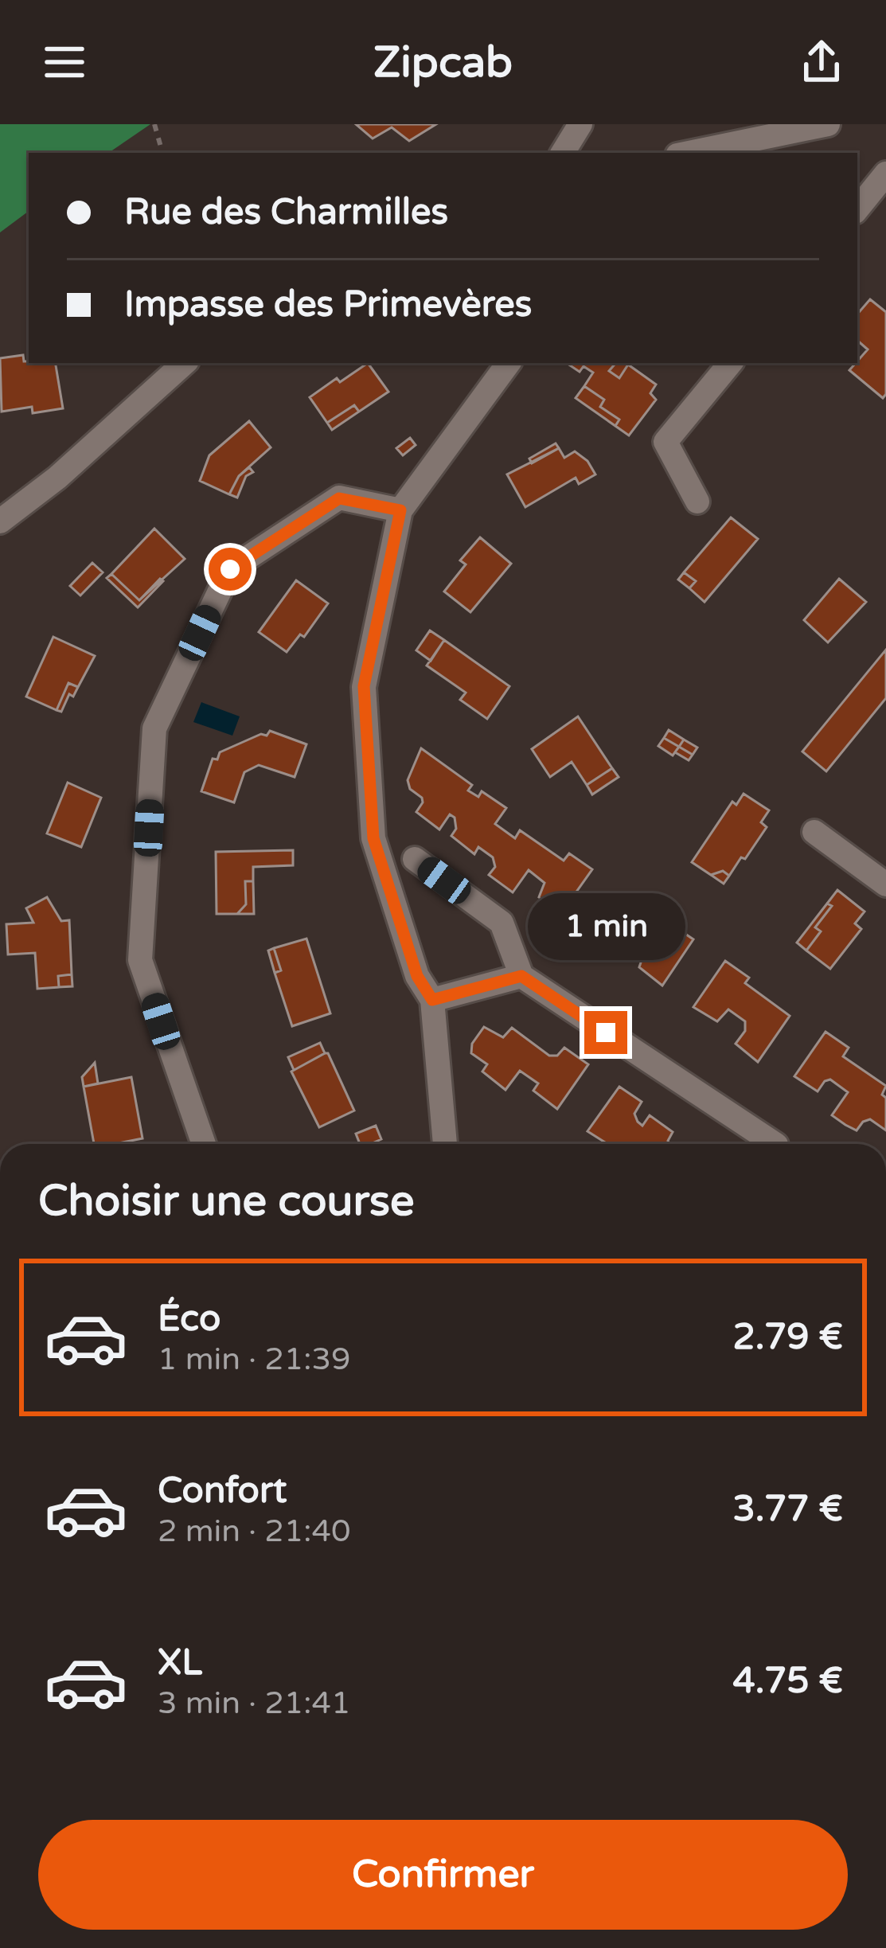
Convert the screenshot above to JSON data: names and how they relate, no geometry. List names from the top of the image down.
{
  "page": {
    "header": "Zipcab",
    "banner": ["Rue des Charmilles", "Impasse des Primevères"],
    "bubble": "1 min",
    "heading": "Choisir une course",
    "list": [
      {
        "name": "Éco",
        "note": "1 min · 21:39",
        "value": "2.79 €"
      },
      {
        "name": "Confort",
        "note": "2 min · 21:40",
        "value": "3.77 €"
      },
      {
        "name": "XL",
        "note": "3 min · 21:41",
        "value": "4.75 €"
      }
    ],
    "buttons": "Confirmer"
  }
}
